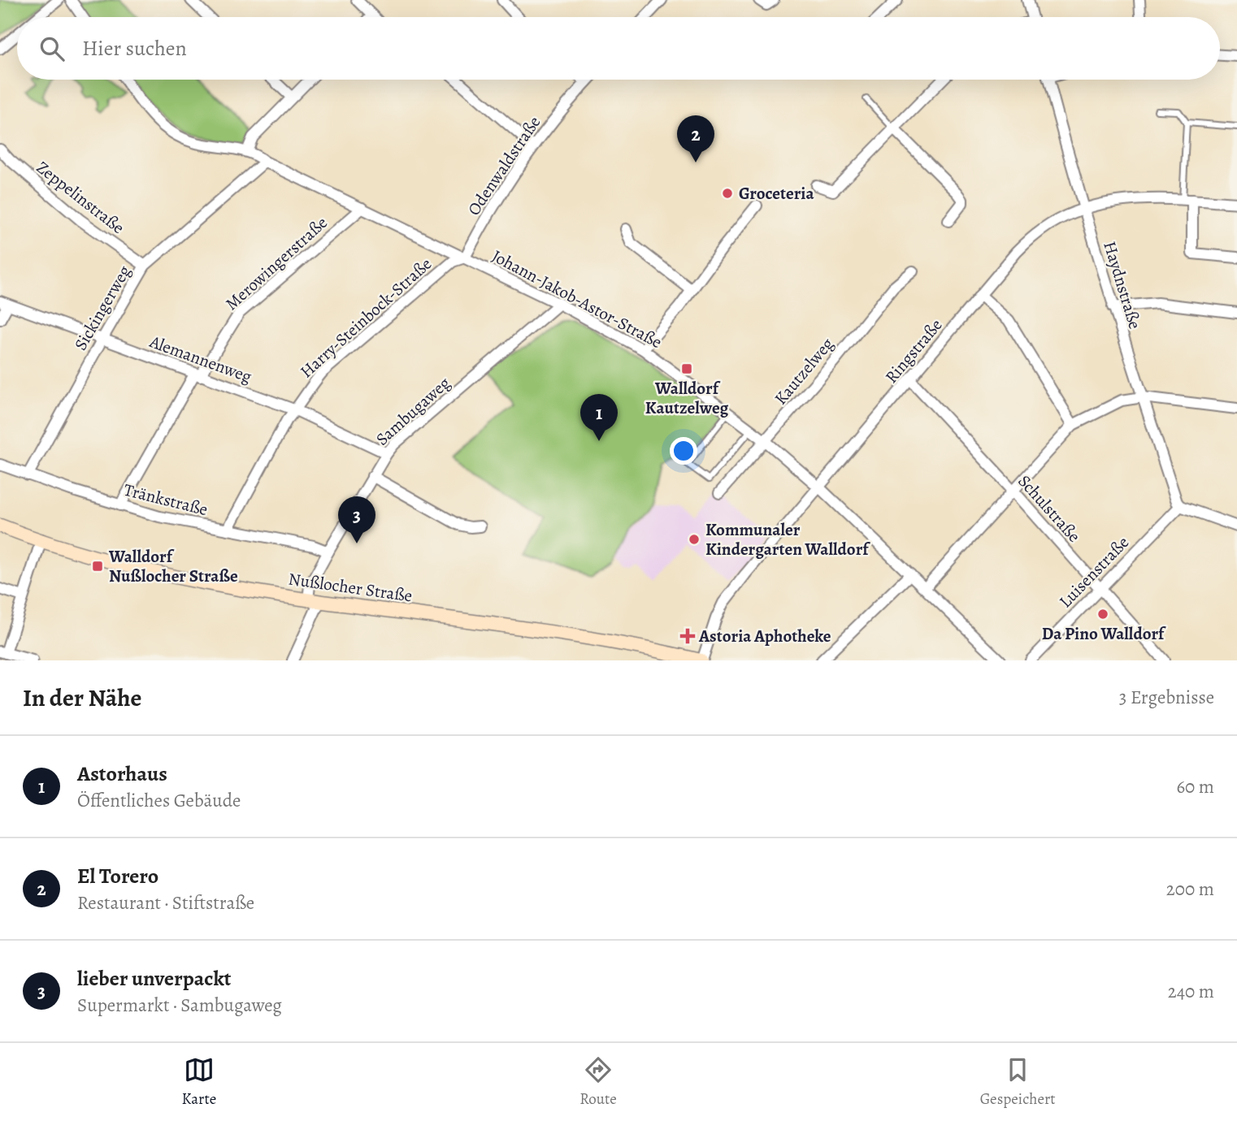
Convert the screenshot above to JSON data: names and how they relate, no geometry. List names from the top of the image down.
{
  "streets": {
    "street": [
      "Odenwaldstraße",
      "Zeppelinstraße",
      "Merowingerstraße",
      "Haydnstraße",
      "Johann-Jakob-Astor-Straße",
      "Sickingerweg",
      "Harry-Steinbock-Straße",
      "Ringstraße",
      "Alemannenweg",
      "Kautzelweg",
      "Sambugaweg",
      "Tränkstraße",
      "Schulstraße",
      "Luisenstraße",
      "Nußlocher Straße"
    ]
  },
  "crossings": [
    ["Odenwaldstraße", "Johann-Jakob-Astor-Straße"],
    ["Odenwaldstraße", "Harry-Steinbock-Straße"],
    ["Zeppelinstraße", "Sickingerweg"],
    ["Merowingerstraße", "Johann-Jakob-Astor-Straße"],
    ["Merowingerstraße", "Alemannenweg"],
    ["Merowingerstraße", "Tränkstraße"],
    ["Haydnstraße", "Ringstraße"],
    ["Haydnstraße", "Luisenstraße"],
    ["Johann-Jakob-Astor-Straße", "Sickingerweg"],
    ["Johann-Jakob-Astor-Straße", "Harry-Steinbock-Straße"],
    ["Johann-Jakob-Astor-Straße", "Ringstraße"],
    ["Johann-Jakob-Astor-Straße", "Kautzelweg"],
    ["Johann-Jakob-Astor-Straße", "Sambugaweg"],
    ["Sickingerweg", "Alemannenweg"],
    ["Sickingerweg", "Tränkstraße"],
    ["Harry-Steinbock-Straße", "Alemannenweg"],
    ["Harry-Steinbock-Straße", "Tränkstraße"],
    ["Ringstraße", "Schulstraße"],
    ["Ringstraße", "Nußlocher Straße"],
    ["Alemannenweg", "Sambugaweg"],
    ["Sambugaweg", "Tränkstraße"],
    ["Sambugaweg", "Nußlocher Straße"],
    ["Schulstraße", "Luisenstraße"]
  ],
  "places": {
    "other": ["Groceteria", "Kommunaler Kindergarten Walldorf", "Da Pino Walldorf"],
    "transit": ["Walldorf Kautzelweg", "Walldorf Nußlocher Straße"],
    "health": ["Astoria Aphotheke"]
  },
  "page": {
    "search": "Hier suchen",
    "pins": ["2", "1", "3"],
    "heading": ["In der Nähe", "3 Ergebnisse"],
    "list": [
      {
        "mark": "1",
        "name": "Astorhaus",
        "note": "Öffentliches Gebäude",
        "value": "60 m"
      },
      {
        "mark": "2",
        "name": "El Torero",
        "note": "Restaurant · Stiftstraße",
        "value": "200 m"
      },
      {
        "mark": "3",
        "name": "lieber unverpackt",
        "note": "Supermarkt · Sambugaweg",
        "value": "240 m"
      }
    ],
    "nav": ["Karte", "Route", "Gespeichert"]
  }
}
